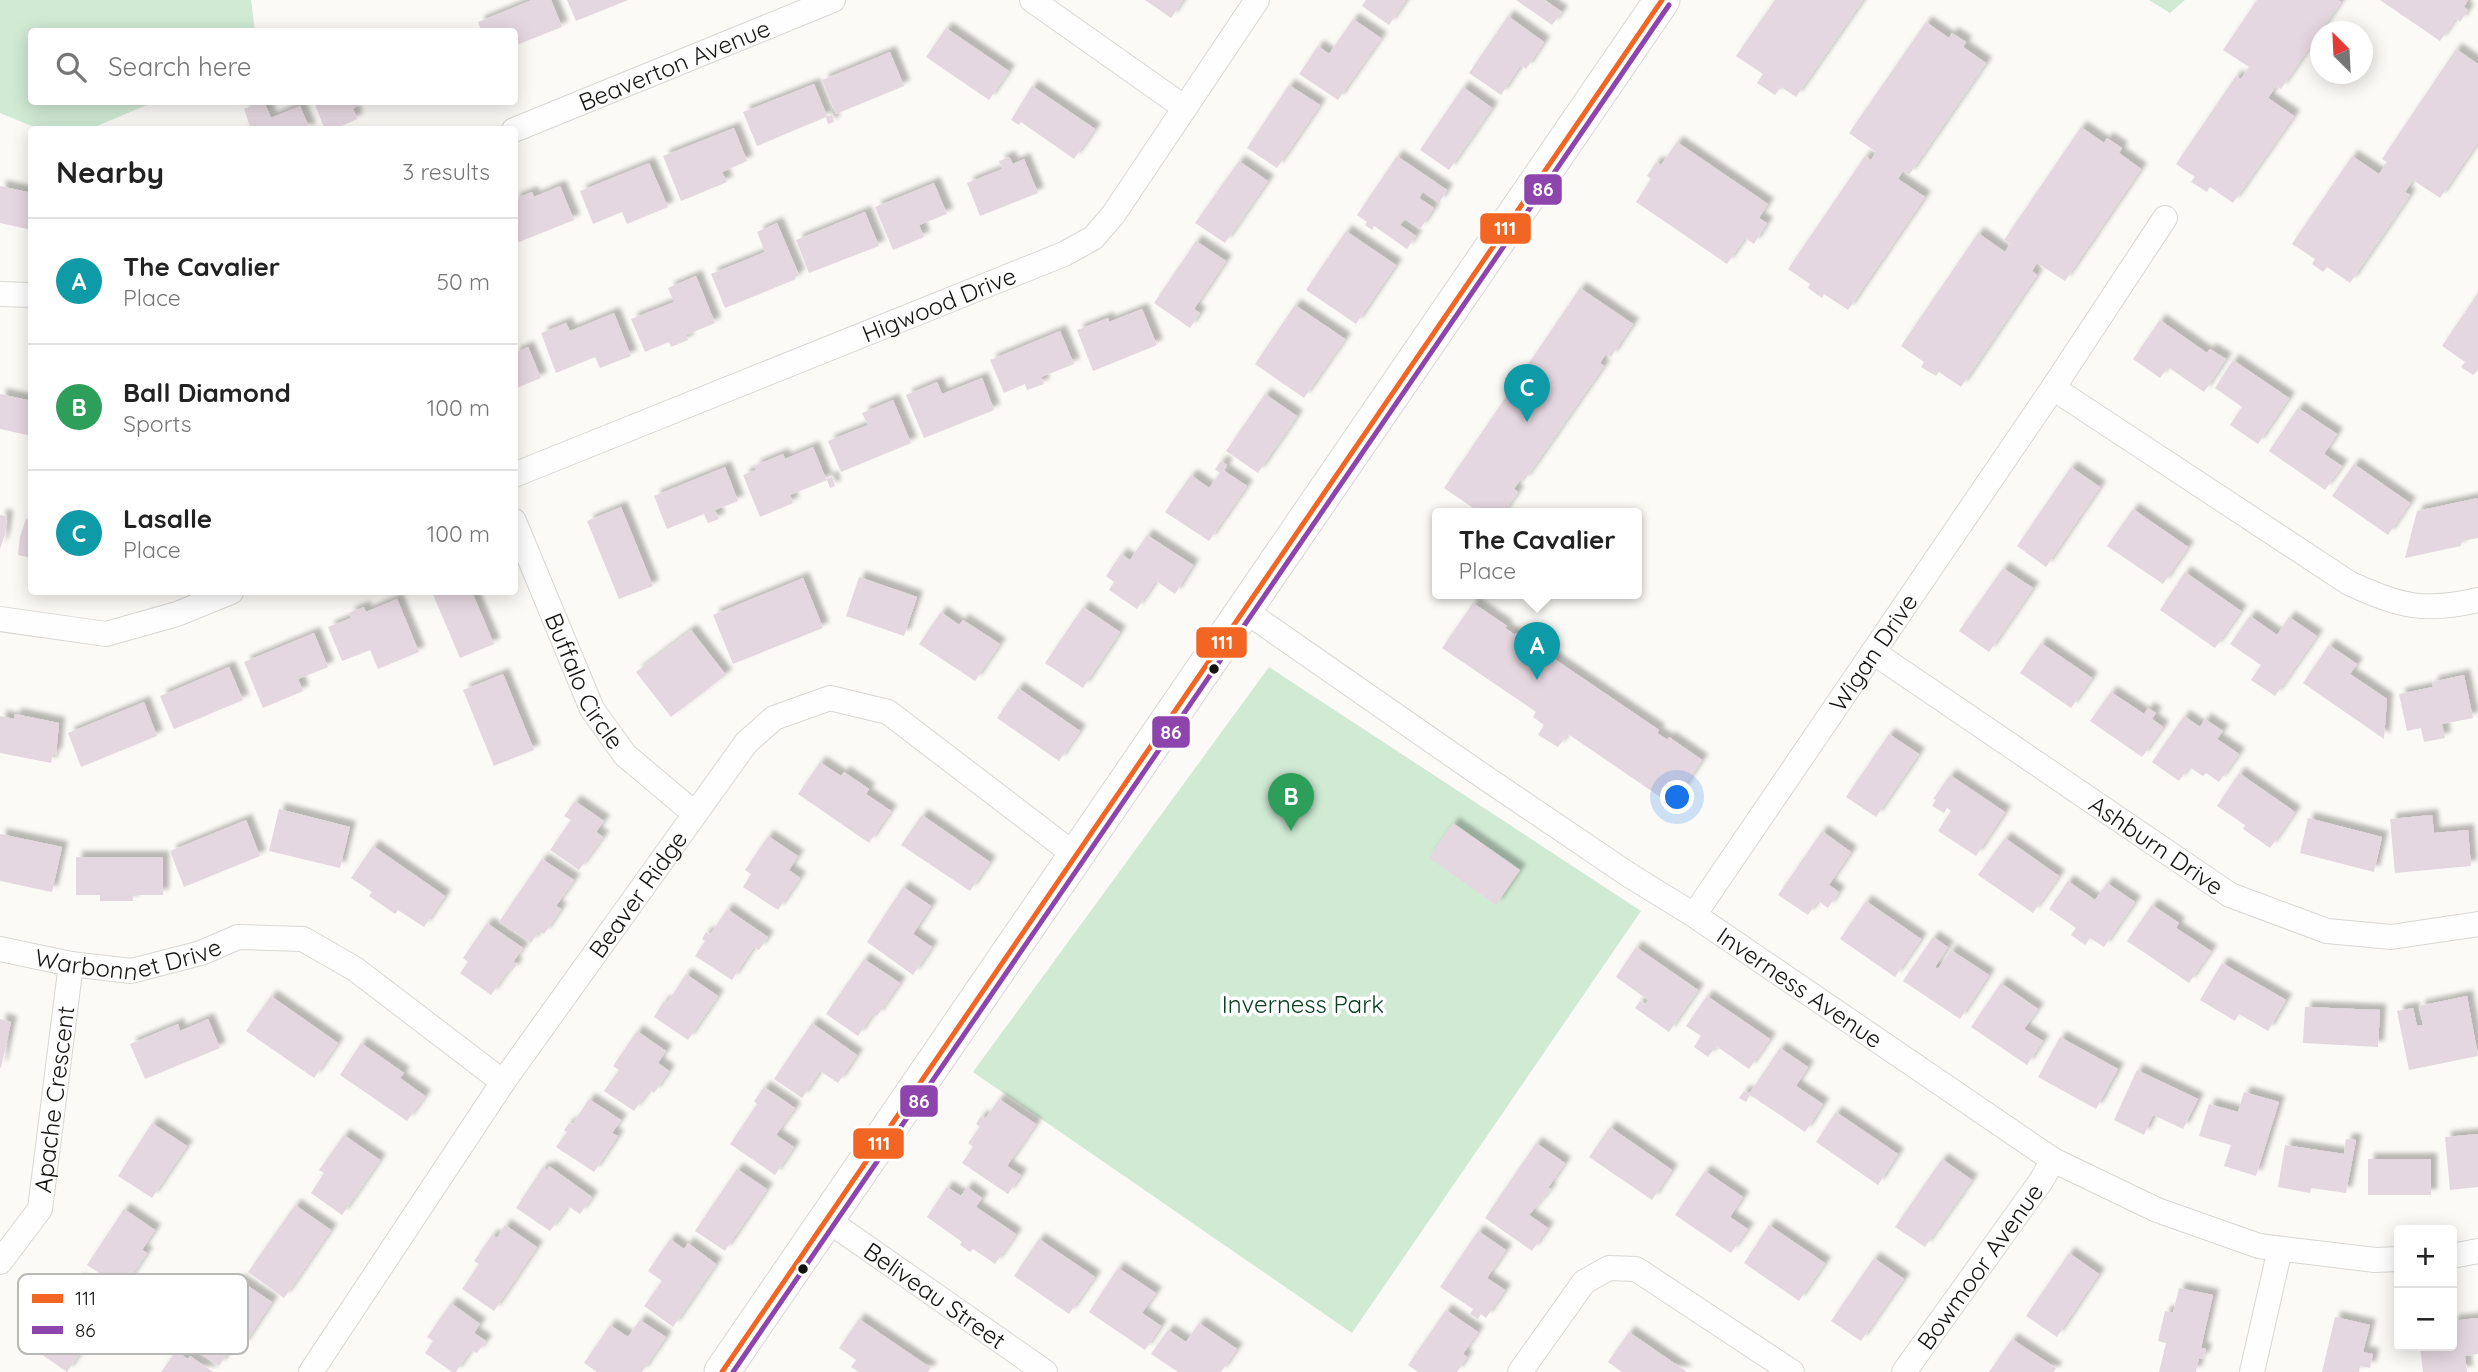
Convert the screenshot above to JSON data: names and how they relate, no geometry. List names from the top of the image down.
{
  "streets": {
    "street": [
      "Beaverton Avenue",
      "Higwood Drive",
      "Wigan Drive",
      "Buffalo Circle",
      "Ashburn Drive",
      "Beaver Ridge",
      "Warbonnet Drive",
      "Inverness Avenue",
      "Apache Crescent",
      "Bowmoor Avenue",
      "Beliveau Street"
    ]
  },
  "crossings": [
    ["Wigan Drive", "Ashburn Drive"],
    ["Wigan Drive", "Inverness Avenue"],
    ["Buffalo Circle", "Beaver Ridge"],
    ["Beaver Ridge", "Warbonnet Drive"],
    ["Warbonnet Drive", "Apache Crescent"],
    ["Inverness Avenue", "Bowmoor Avenue"]
  ],
  "parks": ["Inverness Park"],
  "lines": ["transit line 111", "transit line 86"],
  "legend": ["111", "86"],
  "north": "top left",
  "page": {
    "search": "Search here",
    "heading": ["Nearby", "3 results"],
    "list": [
      {
        "mark": "A",
        "name": "The Cavalier",
        "note": "Place",
        "value": "50 m"
      },
      {
        "mark": "B",
        "name": "Ball Diamond",
        "note": "Sports",
        "value": "100 m"
      },
      {
        "mark": "C",
        "name": "Lasalle",
        "note": "Place",
        "value": "100 m"
      }
    ],
    "pins": ["C", "A", "B"],
    "popup": ["The Cavalier", "Place"],
    "map_buttons": ["+", "−"]
  }
}
